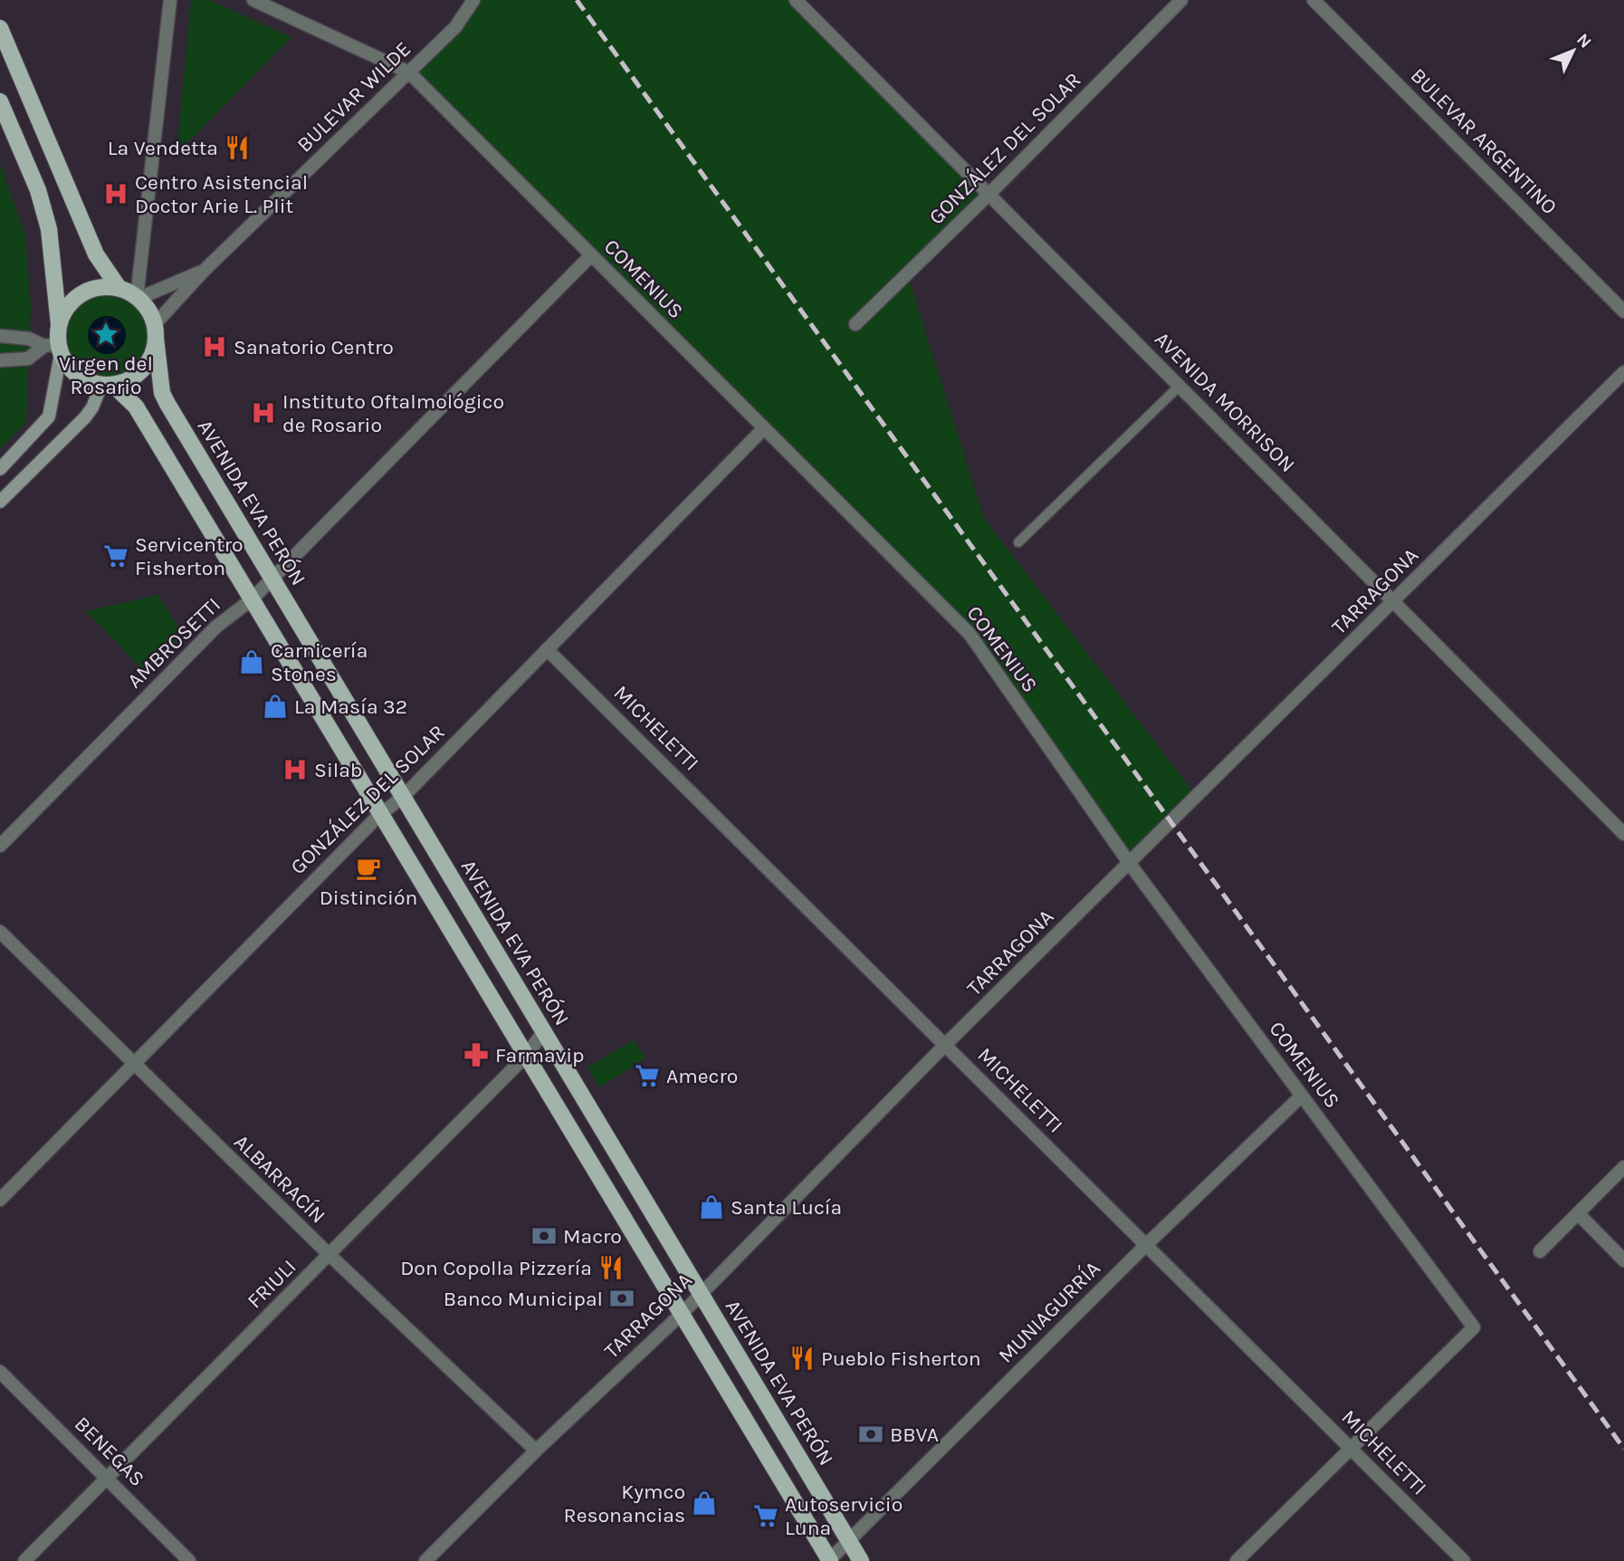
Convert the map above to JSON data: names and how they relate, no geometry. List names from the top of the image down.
{
  "streets": {
    "main road": ["AVENIDA EVA PERÓN"],
    "street": [
      "BULEVAR WILDE",
      "BULEVAR ARGENTINO",
      "GONZÁLEZ DEL SOLAR",
      "COMENIUS",
      "AVENIDA MORRISON",
      "TARRAGONA",
      "AMBROSETTI",
      "MICHELETTI",
      "ALBARRACÍN",
      "FRIULI",
      "MUNIAGURRÍA",
      "BENEGAS"
    ]
  },
  "crossings": [
    ["BULEVAR WILDE", "COMENIUS"],
    ["BULEVAR WILDE", "AVENIDA EVA PERÓN"],
    ["GONZÁLEZ DEL SOLAR", "COMENIUS"],
    ["GONZÁLEZ DEL SOLAR", "AVENIDA MORRISON"],
    ["GONZÁLEZ DEL SOLAR", "AVENIDA EVA PERÓN"],
    ["GONZÁLEZ DEL SOLAR", "MICHELETTI"],
    ["GONZÁLEZ DEL SOLAR", "ALBARRACÍN"],
    ["COMENIUS", "TARRAGONA"],
    ["COMENIUS", "AMBROSETTI"],
    ["COMENIUS", "MICHELETTI"],
    ["COMENIUS", "MUNIAGURRÍA"],
    ["AVENIDA MORRISON", "TARRAGONA"],
    ["AVENIDA EVA PERÓN", "TARRAGONA"],
    ["AVENIDA EVA PERÓN", "AMBROSETTI"],
    ["AVENIDA EVA PERÓN", "FRIULI"],
    ["AVENIDA EVA PERÓN", "MUNIAGURRÍA"],
    ["TARRAGONA", "MICHELETTI"],
    ["TARRAGONA", "ALBARRACÍN"],
    ["MICHELETTI", "MUNIAGURRÍA"],
    ["ALBARRACÍN", "FRIULI"],
    ["FRIULI", "BENEGAS"]
  ],
  "places": {
    "restaurant": ["La Vendetta", "Don Copolla Pizzería", "Pueblo Fisherton"],
    "hospital": [
      "Centro Asistencial Doctor Arie L. Plit",
      "Sanatorio Centro",
      "Instituto Oftalmológico de Rosario",
      "Silab"
    ],
    "place": ["Virgen del Rosario"],
    "supermarket": ["Servicentro Fisherton", "Amecro", "Autoservicio Luna"],
    "shop": [
      "Carnicería Stones",
      "La Masía 32",
      "Santa Lucía",
      "Kymco Resonancias"
    ],
    "cafe": ["Distinción"],
    "pharmacy": ["Farmavip"],
    "bank": ["Macro", "Banco Municipal", "BBVA"]
  },
  "north": "top right"
}
